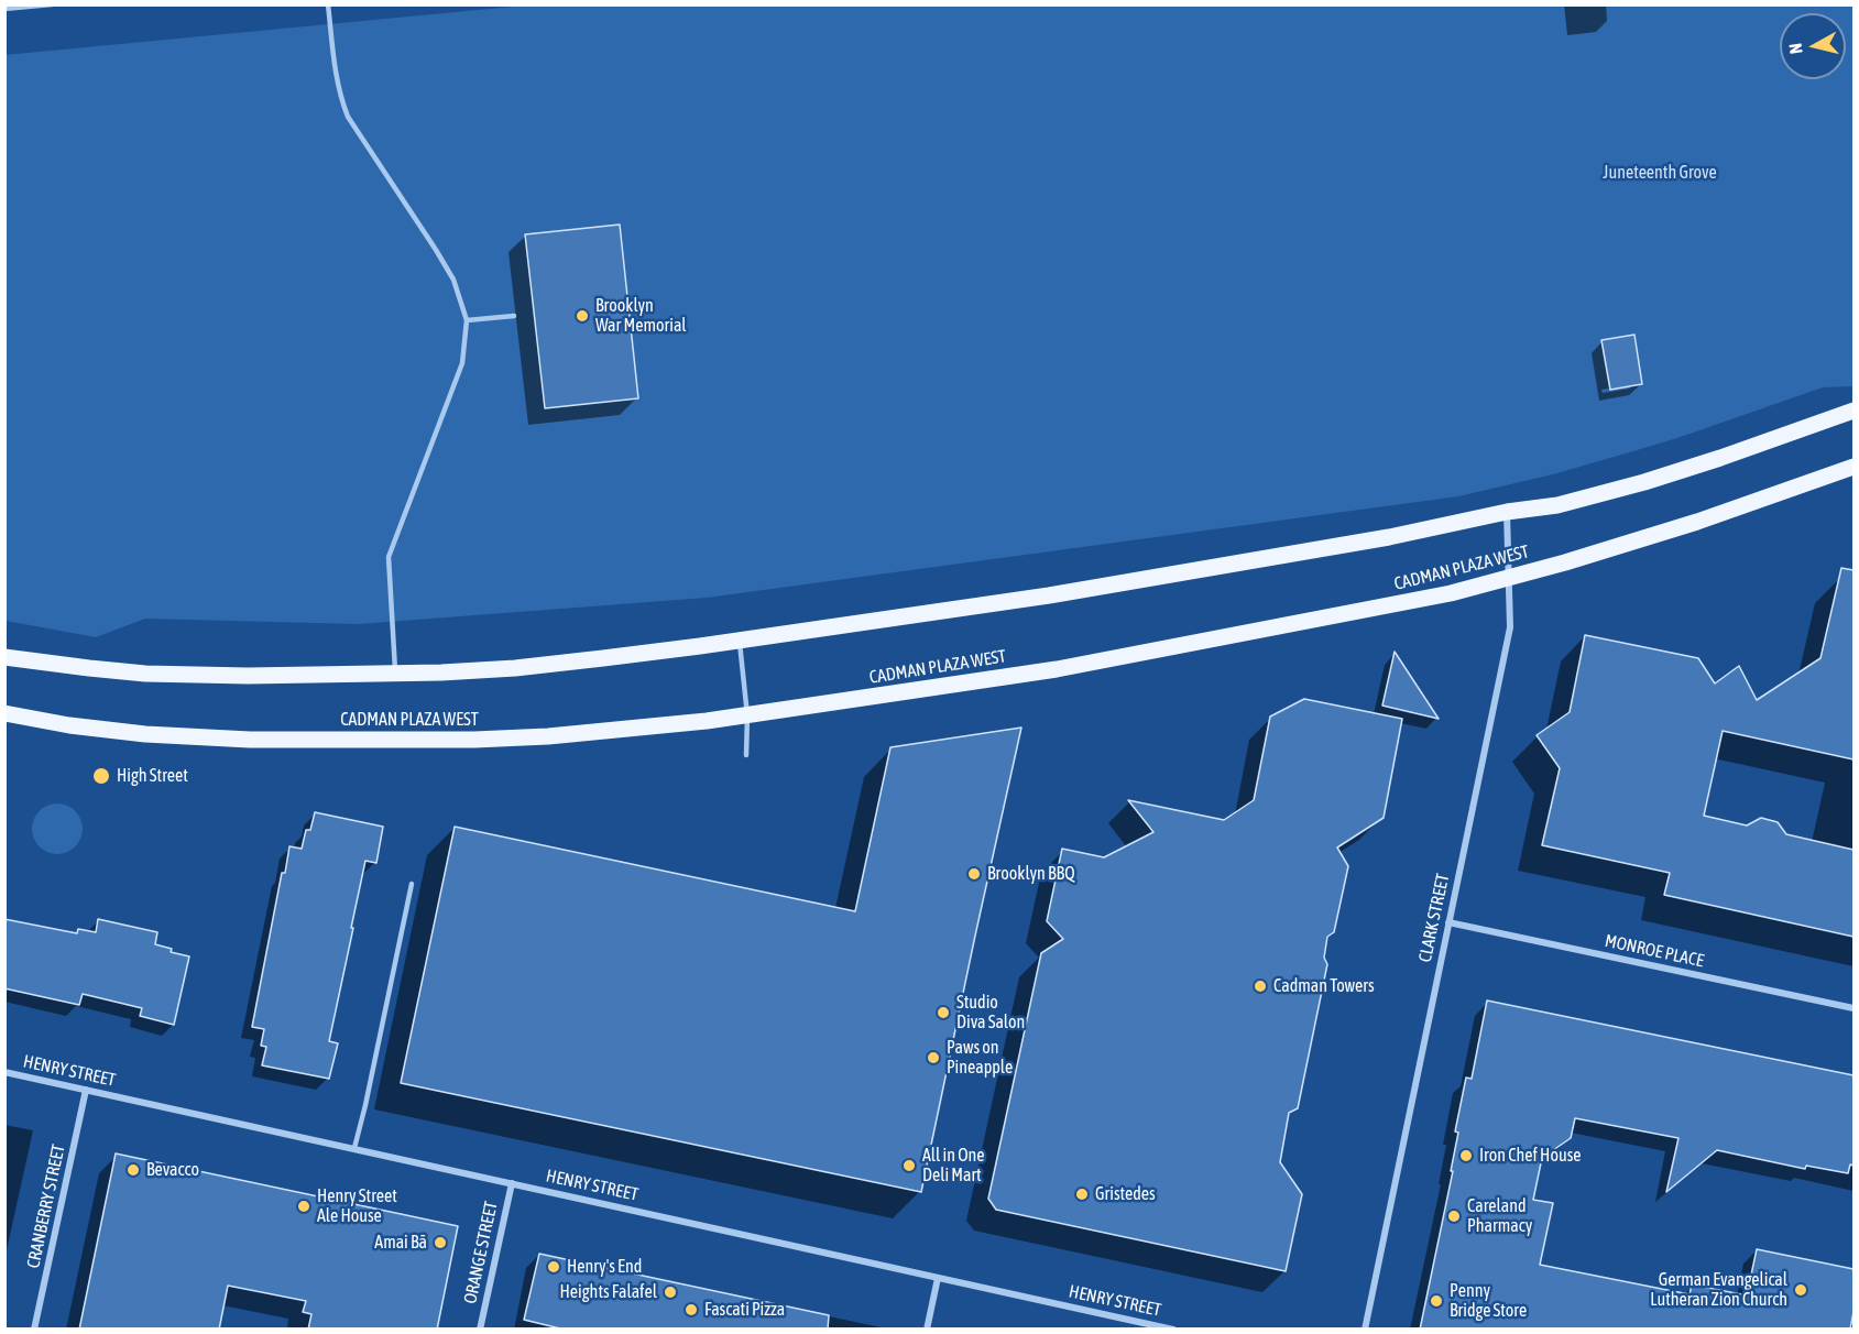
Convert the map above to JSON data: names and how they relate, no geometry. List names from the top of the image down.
{
  "streets": {
    "main road": ["CADMAN PLAZA WEST"],
    "street": [
      "CLARK STREET",
      "MONROE PLACE",
      "HENRY STREET",
      "CRANBERRY STREET",
      "ORANGE STREET"
    ]
  },
  "crossings": [
    ["CADMAN PLAZA WEST", "CLARK STREET"],
    ["CLARK STREET", "MONROE PLACE"],
    ["HENRY STREET", "CRANBERRY STREET"],
    ["HENRY STREET", "ORANGE STREET"]
  ],
  "parks": ["Juneteenth Grove"],
  "places": [
    "Brooklyn War Memorial",
    "High Street",
    "Brooklyn BBQ",
    "Cadman Towers",
    "Studio Diva Salon",
    "Paws on Pineapple",
    "Iron Chef House",
    "All in One Deli Mart",
    "Bevacco",
    "Gristedes",
    "Henry Street Ale House",
    "Careland Pharmacy",
    "Amai Bā",
    "Henry's End",
    "German Evangelical Lutheran Zion Church",
    "Heights Falafel",
    "Penny Bridge Store",
    "Fascati Pizza"
  ],
  "north": "left"
}
